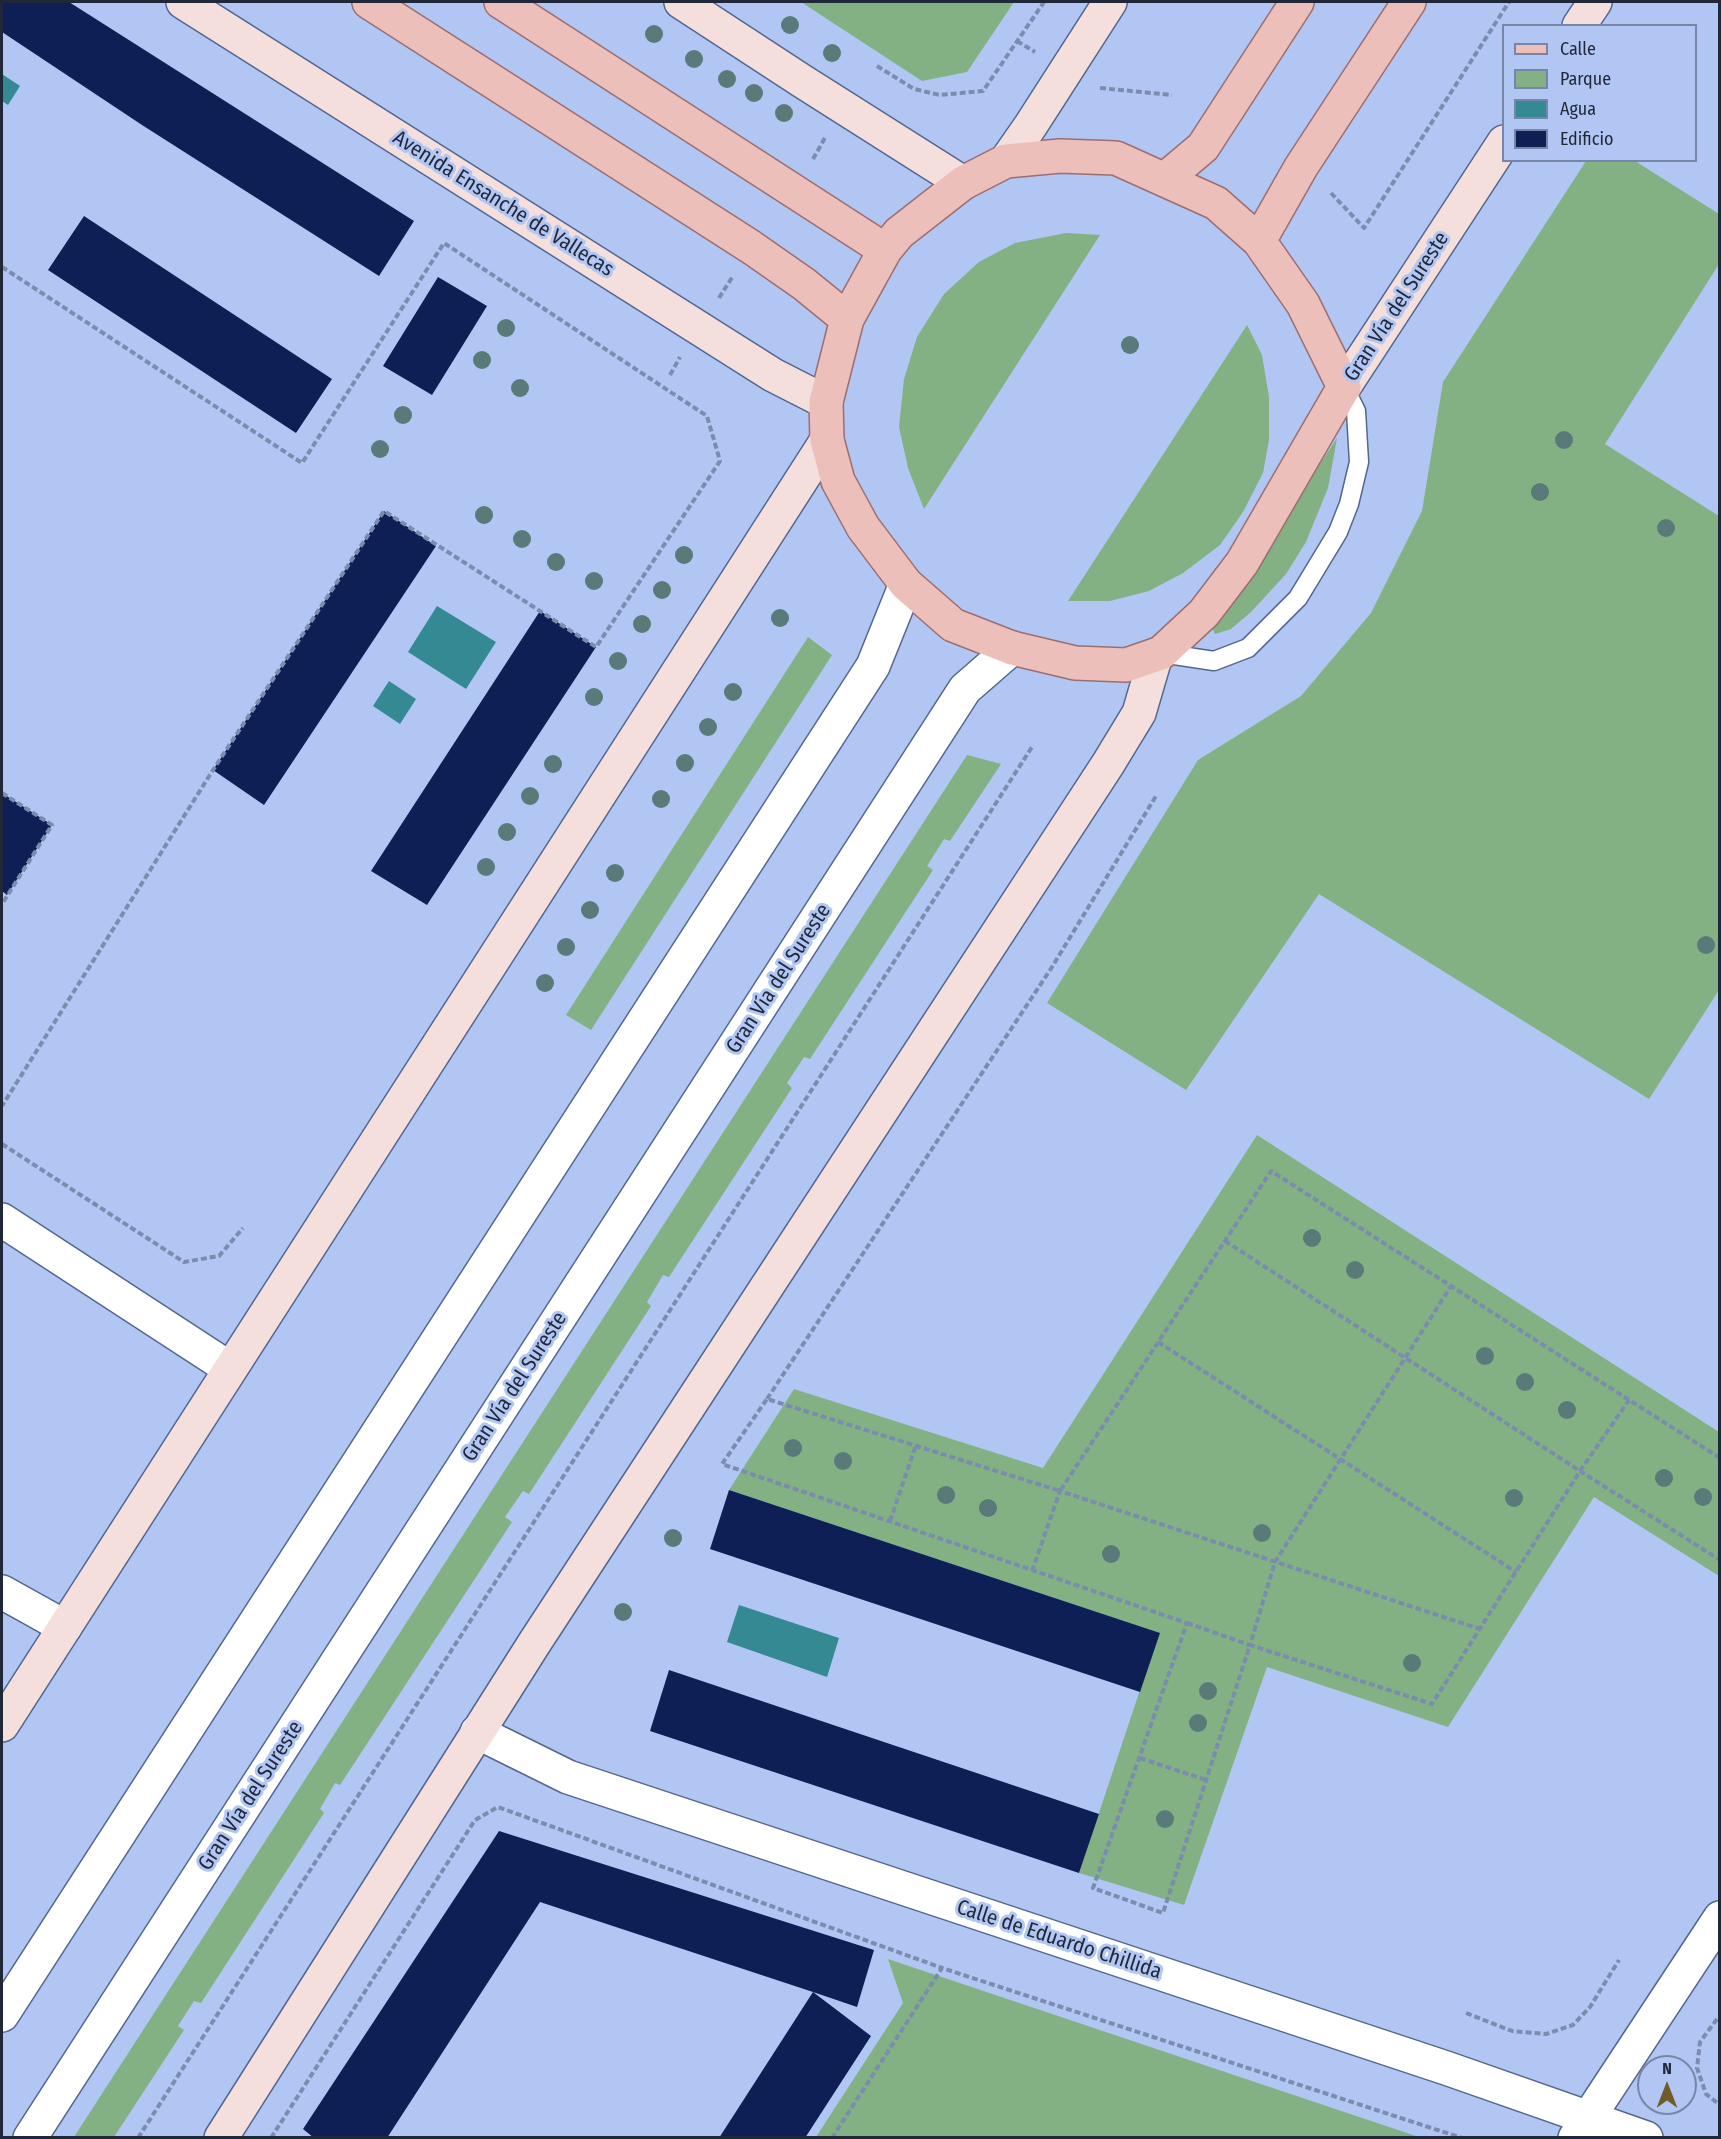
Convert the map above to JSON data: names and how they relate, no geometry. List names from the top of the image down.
{
  "streets": {
    "street": ["Avenida Ensanche de Vallecas", "Gran Vía del Sureste", "Calle de Eduardo Chillida"]
  },
  "legend": [
    "Calle",
    "Parque",
    "Agua",
    "Edificio"
  ],
  "north": "top"
}
